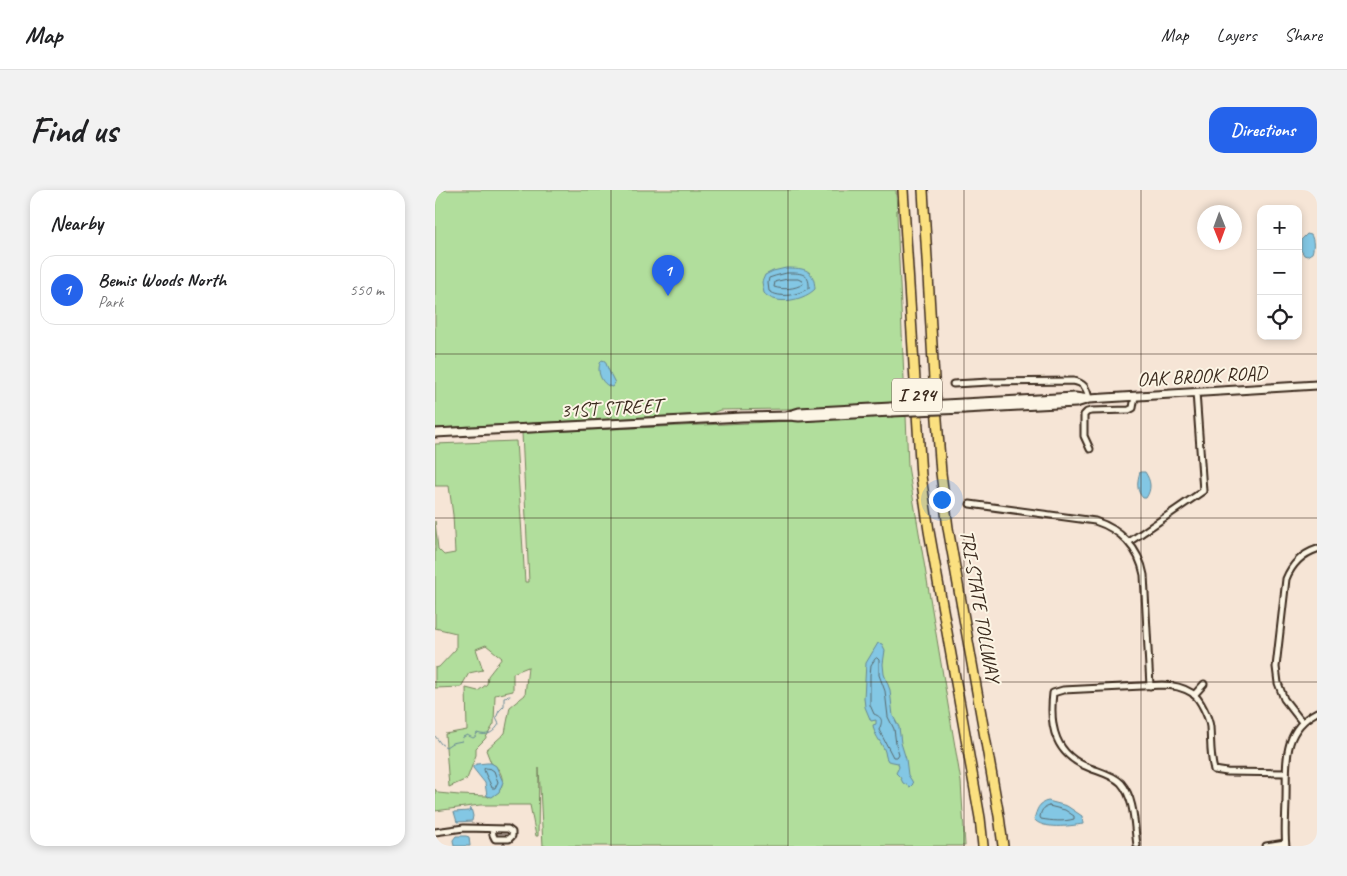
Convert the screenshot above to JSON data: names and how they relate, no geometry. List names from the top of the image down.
{
  "streets": {
    "highway": ["I 294", "TRI-STATE TOLLWAY"],
    "main road": ["OAK BROOK ROAD", "31ST STREET"]
  },
  "crossings": [
    ["OAK BROOK ROAD", "31ST STREET"]
  ],
  "north": "bottom",
  "page": {
    "header": "Map",
    "nav": ["Map", "Layers", "Share"],
    "buttons": "Directions",
    "title": "Find us",
    "heading": "Nearby",
    "map_buttons": ["+", "−"],
    "list": [
      {
        "mark": "1",
        "name": "Bemis Woods North",
        "note": "Park",
        "value": "550 m"
      }
    ],
    "pins": "1"
  }
}
